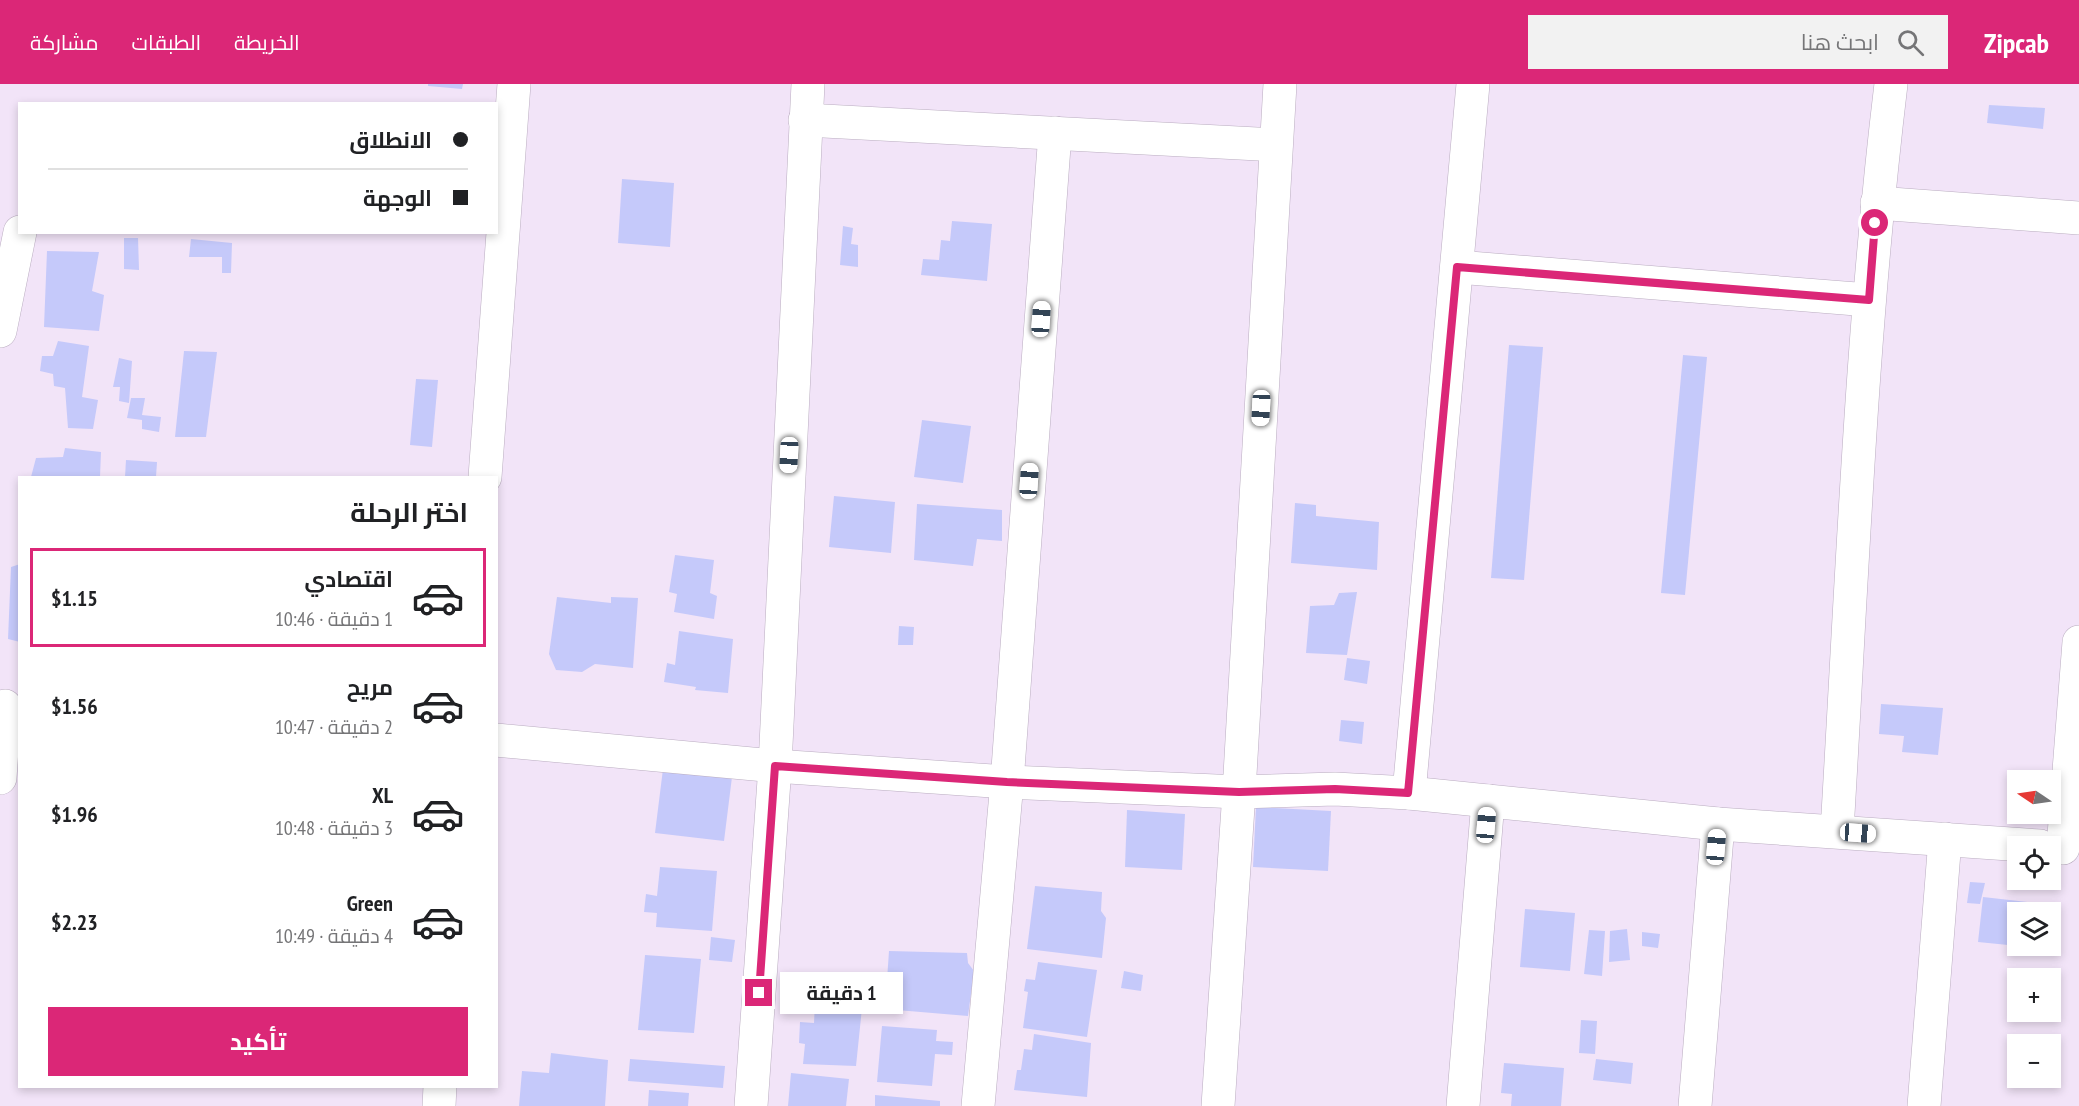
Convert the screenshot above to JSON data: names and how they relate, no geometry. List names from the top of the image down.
{
  "north": "left",
  "page": {
    "header": "Zipcab",
    "search": "ابحث هنا",
    "nav": ["الخريطة", "الطبقات", "مشاركة"],
    "banner": ["الانطلاق", "الوجهة"],
    "heading": "اختر الرحلة",
    "list": [
      {
        "name": "اقتصادي",
        "note": "1 دقيقة · 10:46",
        "value": "$1.15"
      },
      {
        "name": "مريح",
        "note": "2 دقيقة · 10:47",
        "value": "$1.56"
      },
      {
        "name": "XL",
        "note": "3 دقيقة · 10:48",
        "value": "$1.96"
      },
      {
        "name": "Green",
        "note": "4 دقيقة · 10:49",
        "value": "$2.23"
      }
    ],
    "map_buttons": ["+", "−"],
    "bubble": "1 دقيقة",
    "buttons": "تأكيد"
  }
}
